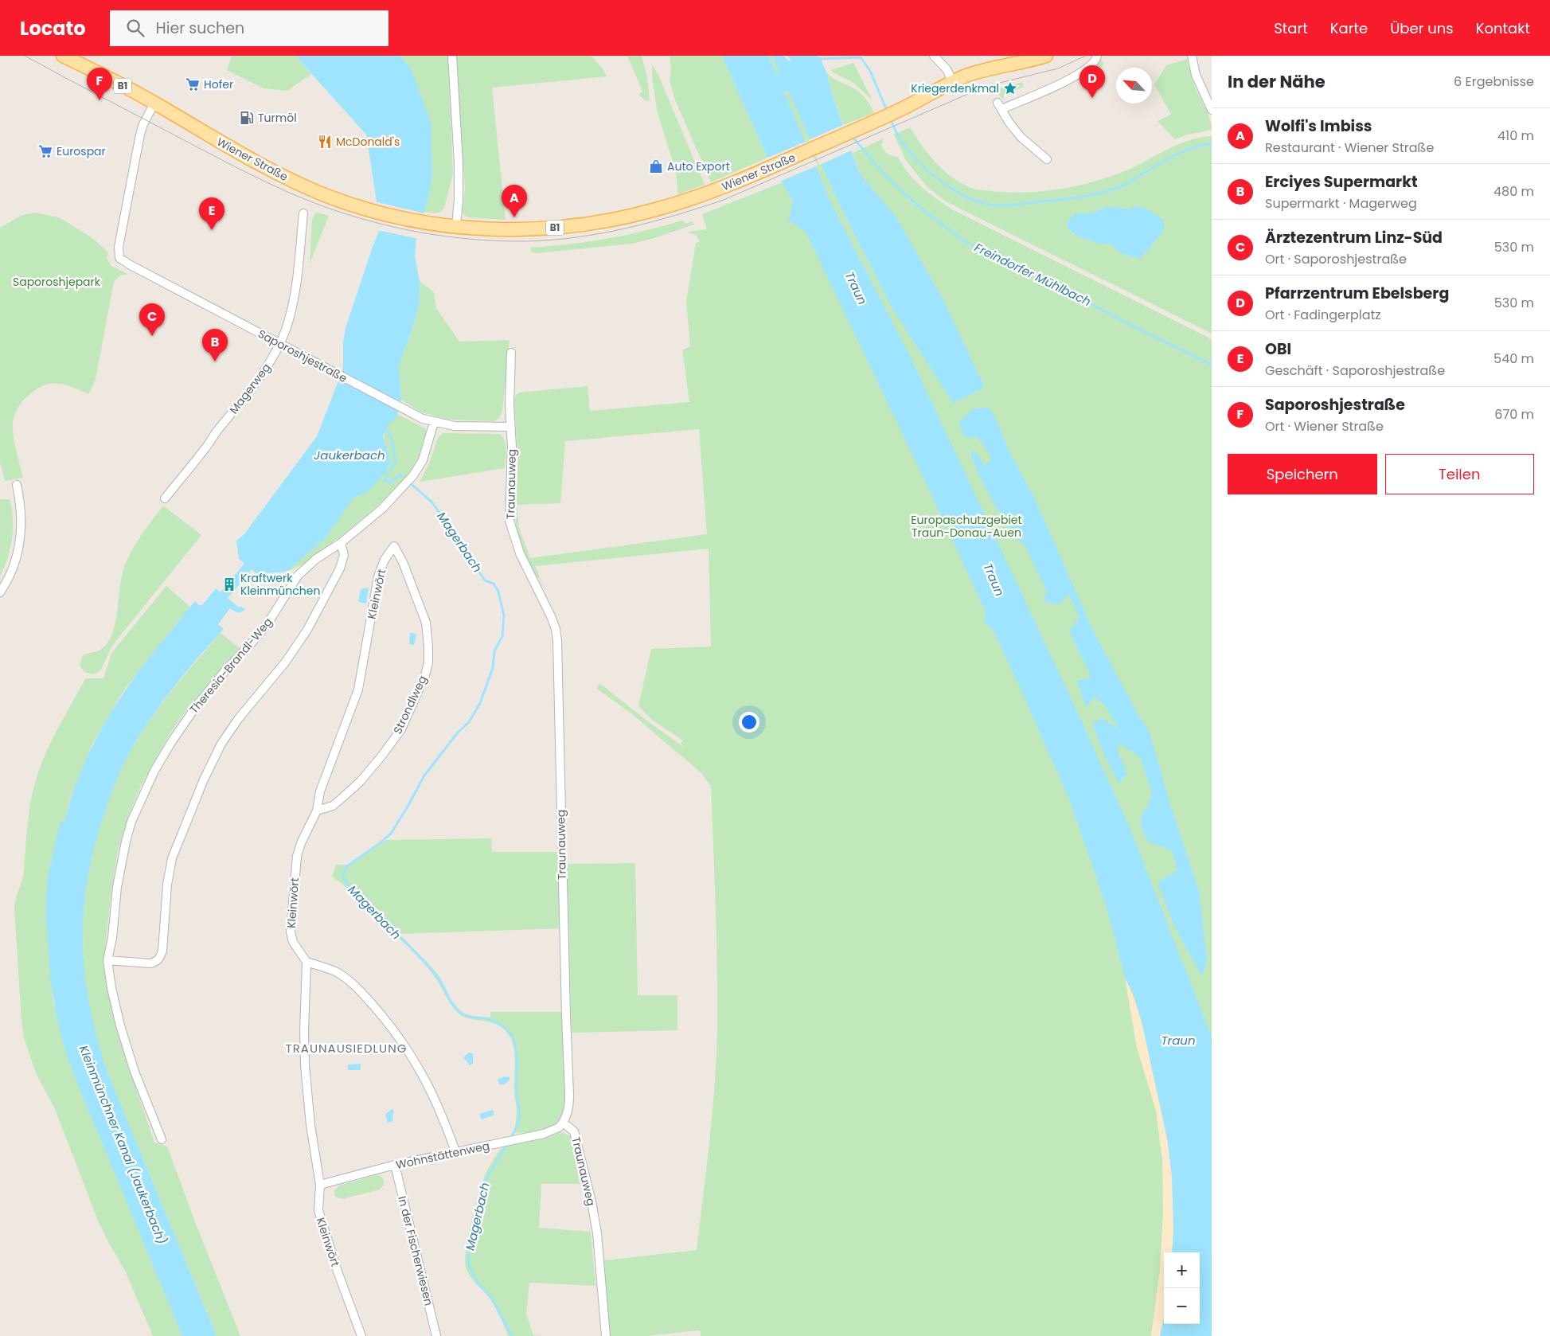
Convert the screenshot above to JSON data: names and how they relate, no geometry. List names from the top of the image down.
{
  "streets": {
    "main road": ["B1", "Wiener Straße"],
    "street": [
      "Saporoshjestraße",
      "Magerweg",
      "Traunauweg",
      "Kleinwört",
      "Theresia-Brandl-Weg",
      "Strondlweg",
      "Wohnstättenweg",
      "In der Fischerwiesen"
    ]
  },
  "crossings": [
    ["Wiener Straße", "Saporoshjestraße"],
    ["Saporoshjestraße", "Magerweg"],
    ["Saporoshjestraße", "Traunauweg"],
    ["Saporoshjestraße", "Theresia-Brandl-Weg"],
    ["Traunauweg", "Wohnstättenweg"],
    ["Kleinwört", "Strondlweg"],
    ["Kleinwört", "Wohnstättenweg"],
    ["Wohnstättenweg", "In der Fischerwiesen"]
  ],
  "districts": ["TRAUNAUSIEDLUNG"],
  "water": [
    "Freindorfer Mühlbach",
    "Traun",
    "Jaukerbach",
    "Magerbach",
    "Kleinmünchner Kanal (Jaukerbach)"
  ],
  "parks": ["Saporoshjepark", "Europaschutzgebiet Traun-Donau-Auen"],
  "places": {
    "supermarket": ["Hofer", "Eurospar"],
    "place": ["Kriegerdenkmal"],
    "fuel station": ["Turmöl"],
    "restaurant": ["McDonald's"],
    "shop": ["Auto Export"],
    "building": ["Kraftwerk Kleinmünchen"]
  },
  "north": "top left",
  "page": {
    "header": "Locato",
    "search": "Hier suchen",
    "nav": [
      "Start",
      "Karte",
      "Über uns",
      "Kontakt"
    ],
    "heading": ["In der Nähe", "6 Ergebnisse"],
    "pins": [
      "D",
      "F",
      "A",
      "E",
      "C",
      "B"
    ],
    "list": [
      {
        "mark": "A",
        "name": "Wolfi's Imbiss",
        "note": "Restaurant · Wiener Straße",
        "value": "410 m"
      },
      {
        "mark": "B",
        "name": "Erciyes Supermarkt",
        "note": "Supermarkt · Magerweg",
        "value": "480 m"
      },
      {
        "mark": "C",
        "name": "Ärztezentrum Linz-Süd",
        "note": "Ort · Saporoshjestraße",
        "value": "530 m"
      },
      {
        "mark": "D",
        "name": "Pfarrzentrum Ebelsberg",
        "note": "Ort · Fadingerplatz",
        "value": "530 m"
      },
      {
        "mark": "E",
        "name": "OBI",
        "note": "Geschäft · Saporoshjestraße",
        "value": "540 m"
      },
      {
        "mark": "F",
        "name": "Saporoshjestraße",
        "note": "Ort · Wiener Straße",
        "value": "670 m"
      }
    ],
    "buttons": ["Speichern", "Teilen"],
    "map_buttons": ["+", "−"]
  }
}
